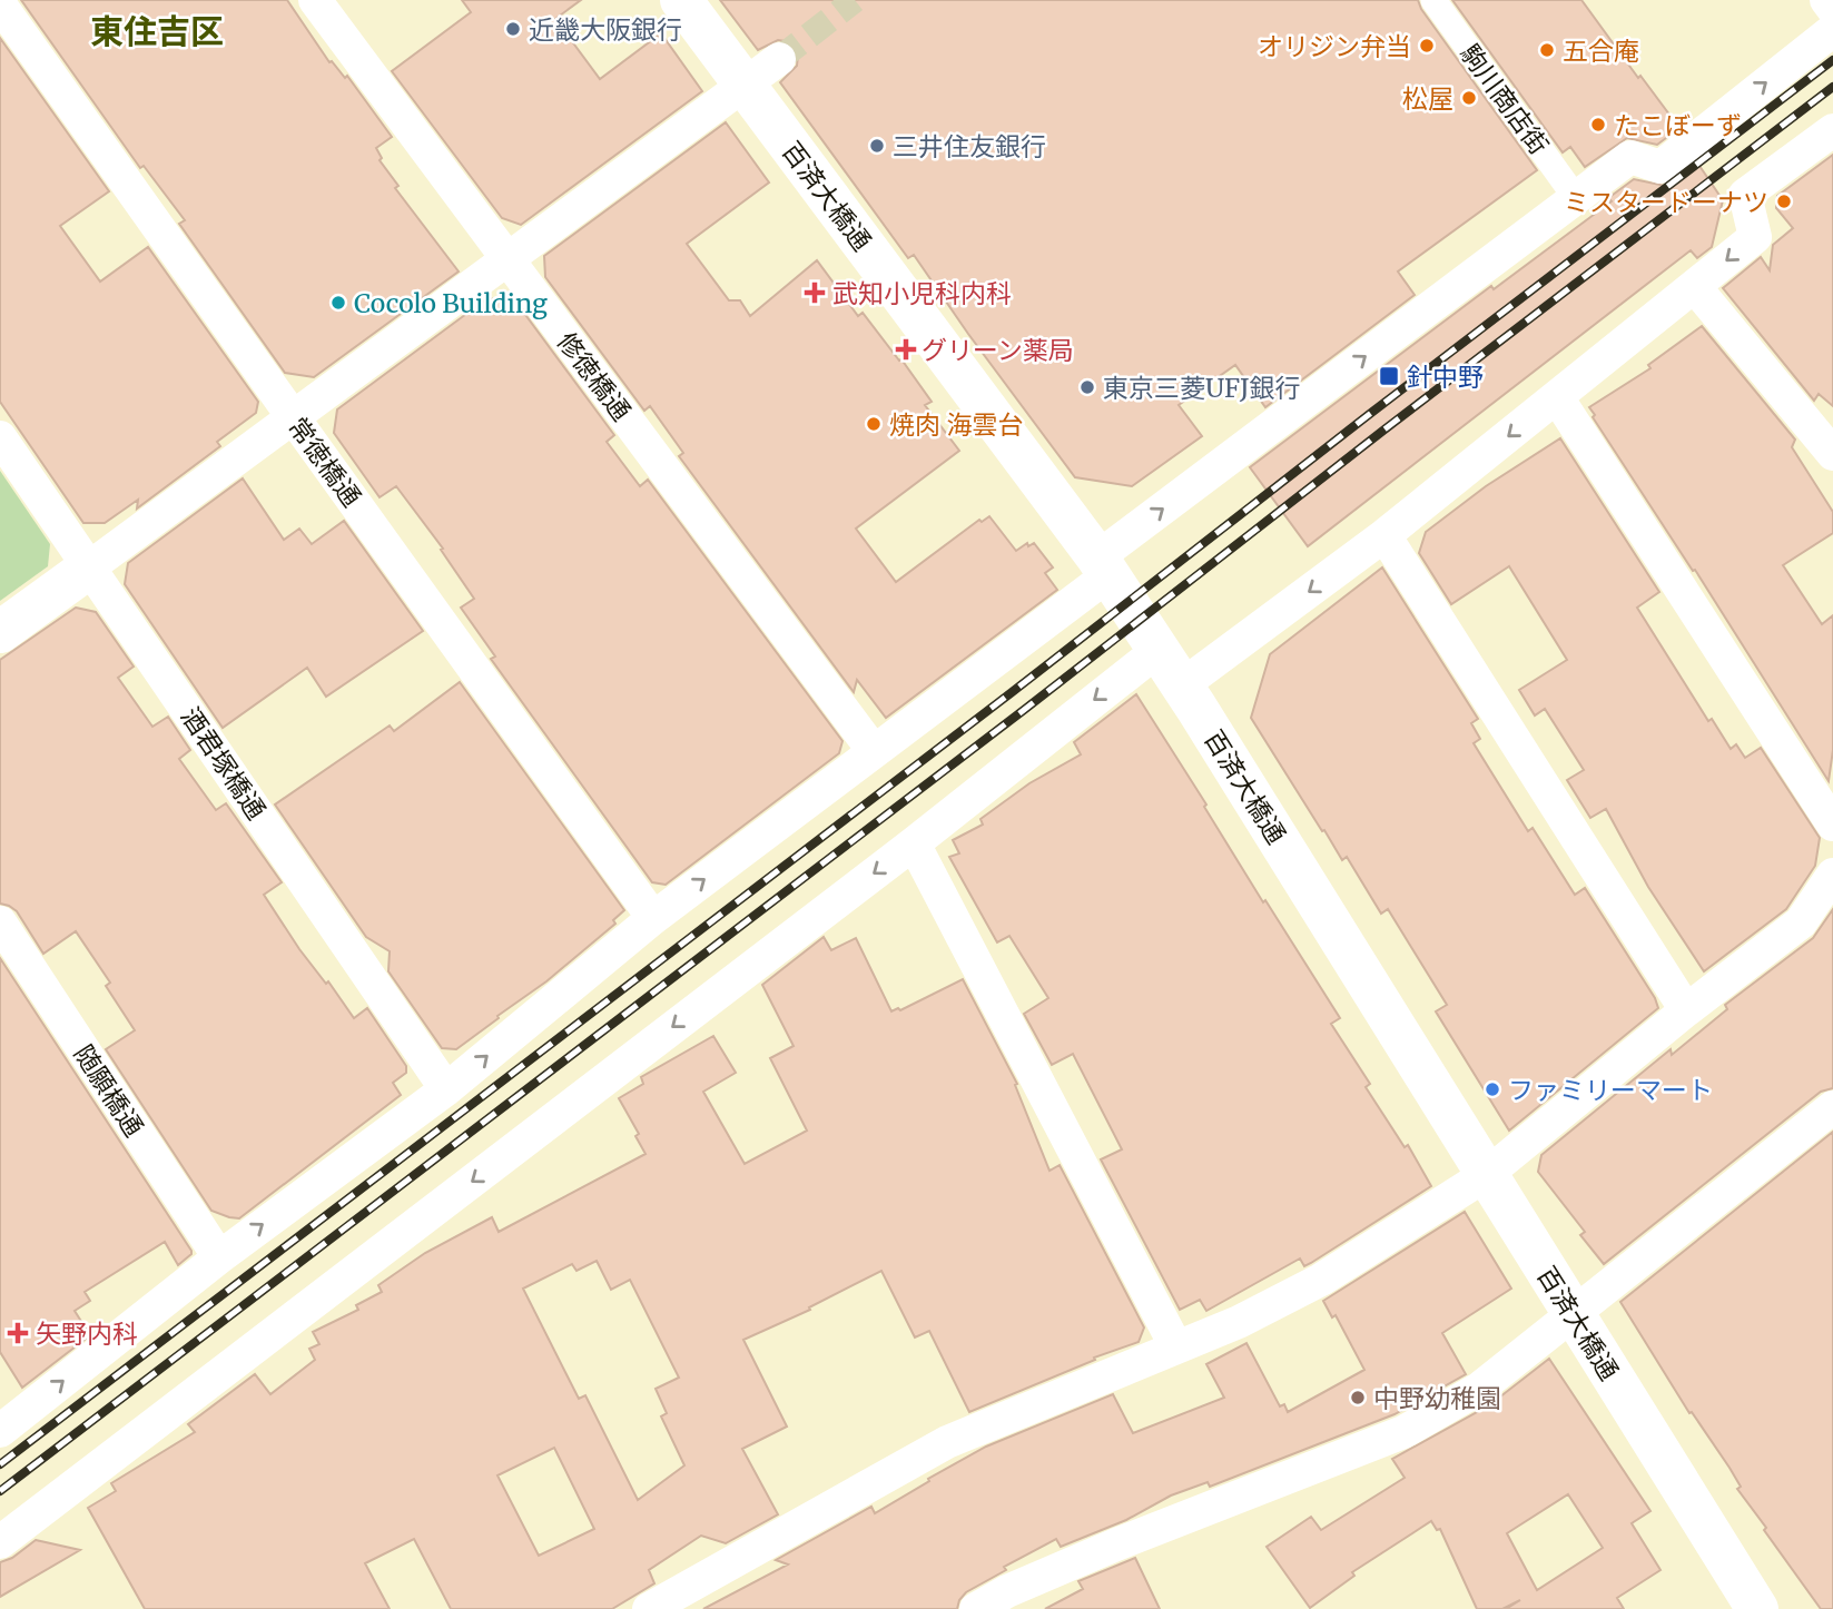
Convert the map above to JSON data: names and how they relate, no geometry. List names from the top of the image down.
{
  "streets": {
    "street": [
      "駒川商店街",
      "百済大橋通",
      "修徳橋通",
      "常徳橋通",
      "酒君塚橋通",
      "随願橋通"
    ]
  },
  "districts": ["東住吉区"],
  "places": {
    "other": [
      "近畿大阪銀行",
      "オリジン弁当",
      "五合庵",
      "松屋",
      "たこぼーず",
      "三井住友銀行",
      "ミスタードーナツ",
      "Cocolo Building",
      "東京三菱UFJ銀行",
      "焼肉 海雲台",
      "ファミリーマート",
      "中野幼稚園"
    ],
    "health": ["武知小児科内科", "グリーン薬局", "矢野内科"],
    "transit": ["針中野"]
  }
}
